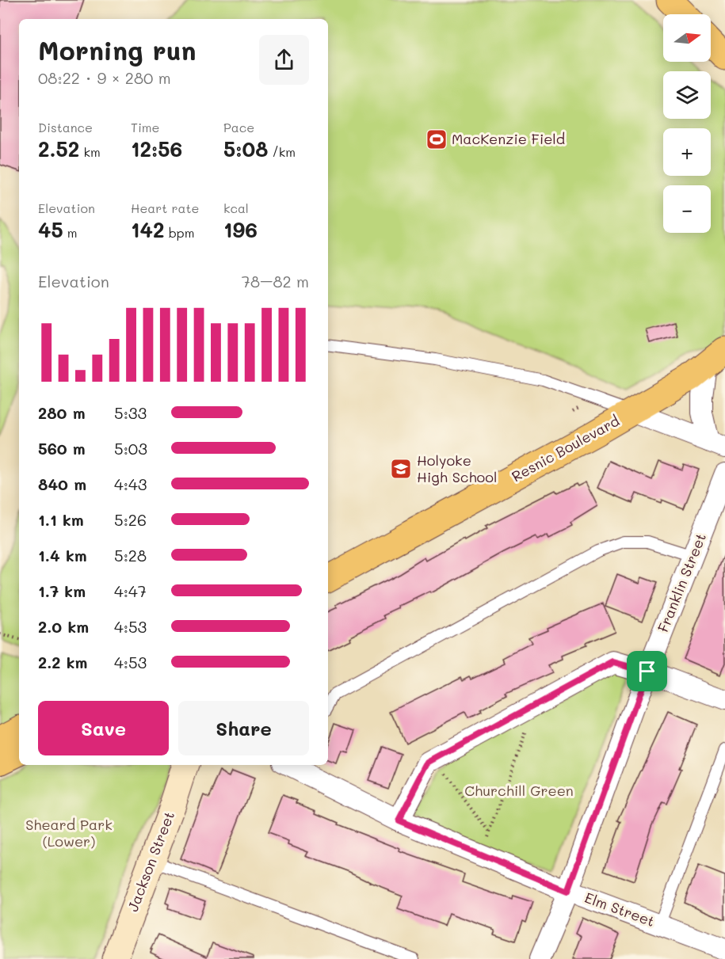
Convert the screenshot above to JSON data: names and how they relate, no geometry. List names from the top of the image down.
{
  "streets": {
    "main road": ["Resnic Boulevard"],
    "street": ["Franklin Street", "Jackson Street", "Elm Street"]
  },
  "crossings": [
    ["Franklin Street", "Elm Street"]
  ],
  "parks": ["Churchill Green", "Sheard Park (Lower)"],
  "places": {
    "sports": ["MacKenzie Field"],
    "school or university": ["Holyoke High School"]
  },
  "north": "right",
  "page": {
    "map_buttons": ["+", "−"],
    "heading": ["Morning run", "08:22 · 9 × 280 m"],
    "stats": [
      ["Distance", "2.52 km"],
      ["Time", "12:56"],
      ["Pace", "5:08 /km"],
      ["Elevation", "45 m"],
      ["Heart rate", "142 bpm"],
      ["kcal", "196"]
    ],
    "chart": ["Elevation", "78–82 m"],
    "list": [
      {
        "name": "280 m",
        "note": "5:33"
      },
      {
        "name": "560 m",
        "note": "5:03"
      },
      {
        "name": "840 m",
        "note": "4:43"
      },
      {
        "name": "1.1 km",
        "note": "5:26"
      },
      {
        "name": "1.4 km",
        "note": "5:28"
      },
      {
        "name": "1.7 km",
        "note": "4:47"
      },
      {
        "name": "2.0 km",
        "note": "4:53"
      },
      {
        "name": "2.2 km",
        "note": "4:53"
      }
    ],
    "buttons": ["Save", "Share"]
  }
}
